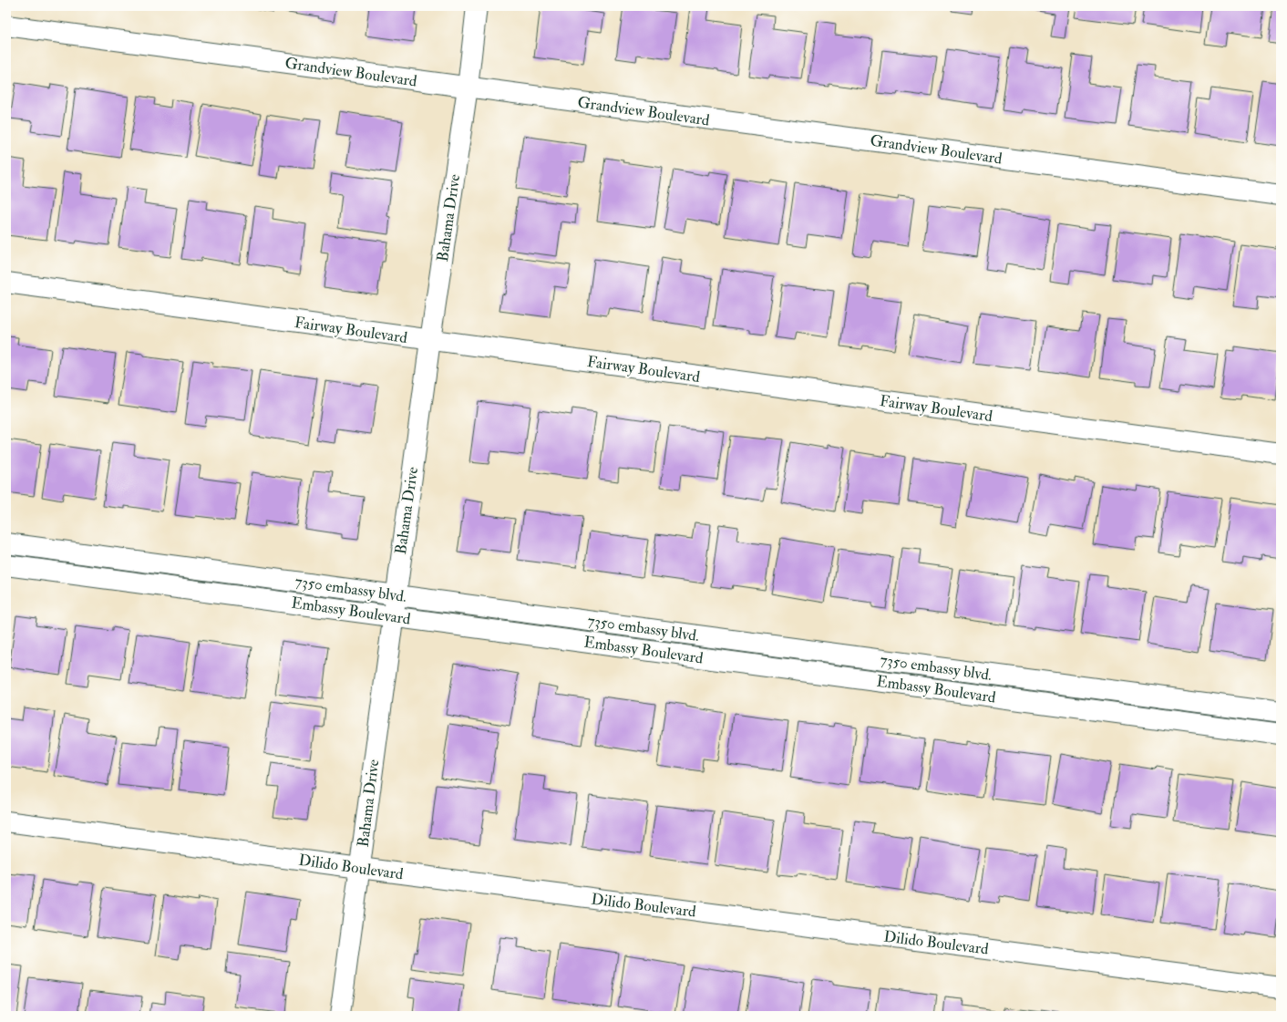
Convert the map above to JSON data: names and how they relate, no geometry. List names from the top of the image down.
{
  "streets": {
    "street": [
      "Grandview Boulevard",
      "Bahama Drive",
      "Fairway Boulevard",
      "7350 embassy blvd.",
      "Embassy Boulevard",
      "Dilido Boulevard"
    ]
  },
  "crossings": [
    ["Grandview Boulevard", "Bahama Drive"],
    ["Bahama Drive", "Fairway Boulevard"],
    ["Bahama Drive", "7350 embassy blvd."],
    ["Bahama Drive", "Embassy Boulevard"],
    ["Bahama Drive", "Dilido Boulevard"]
  ]
}
